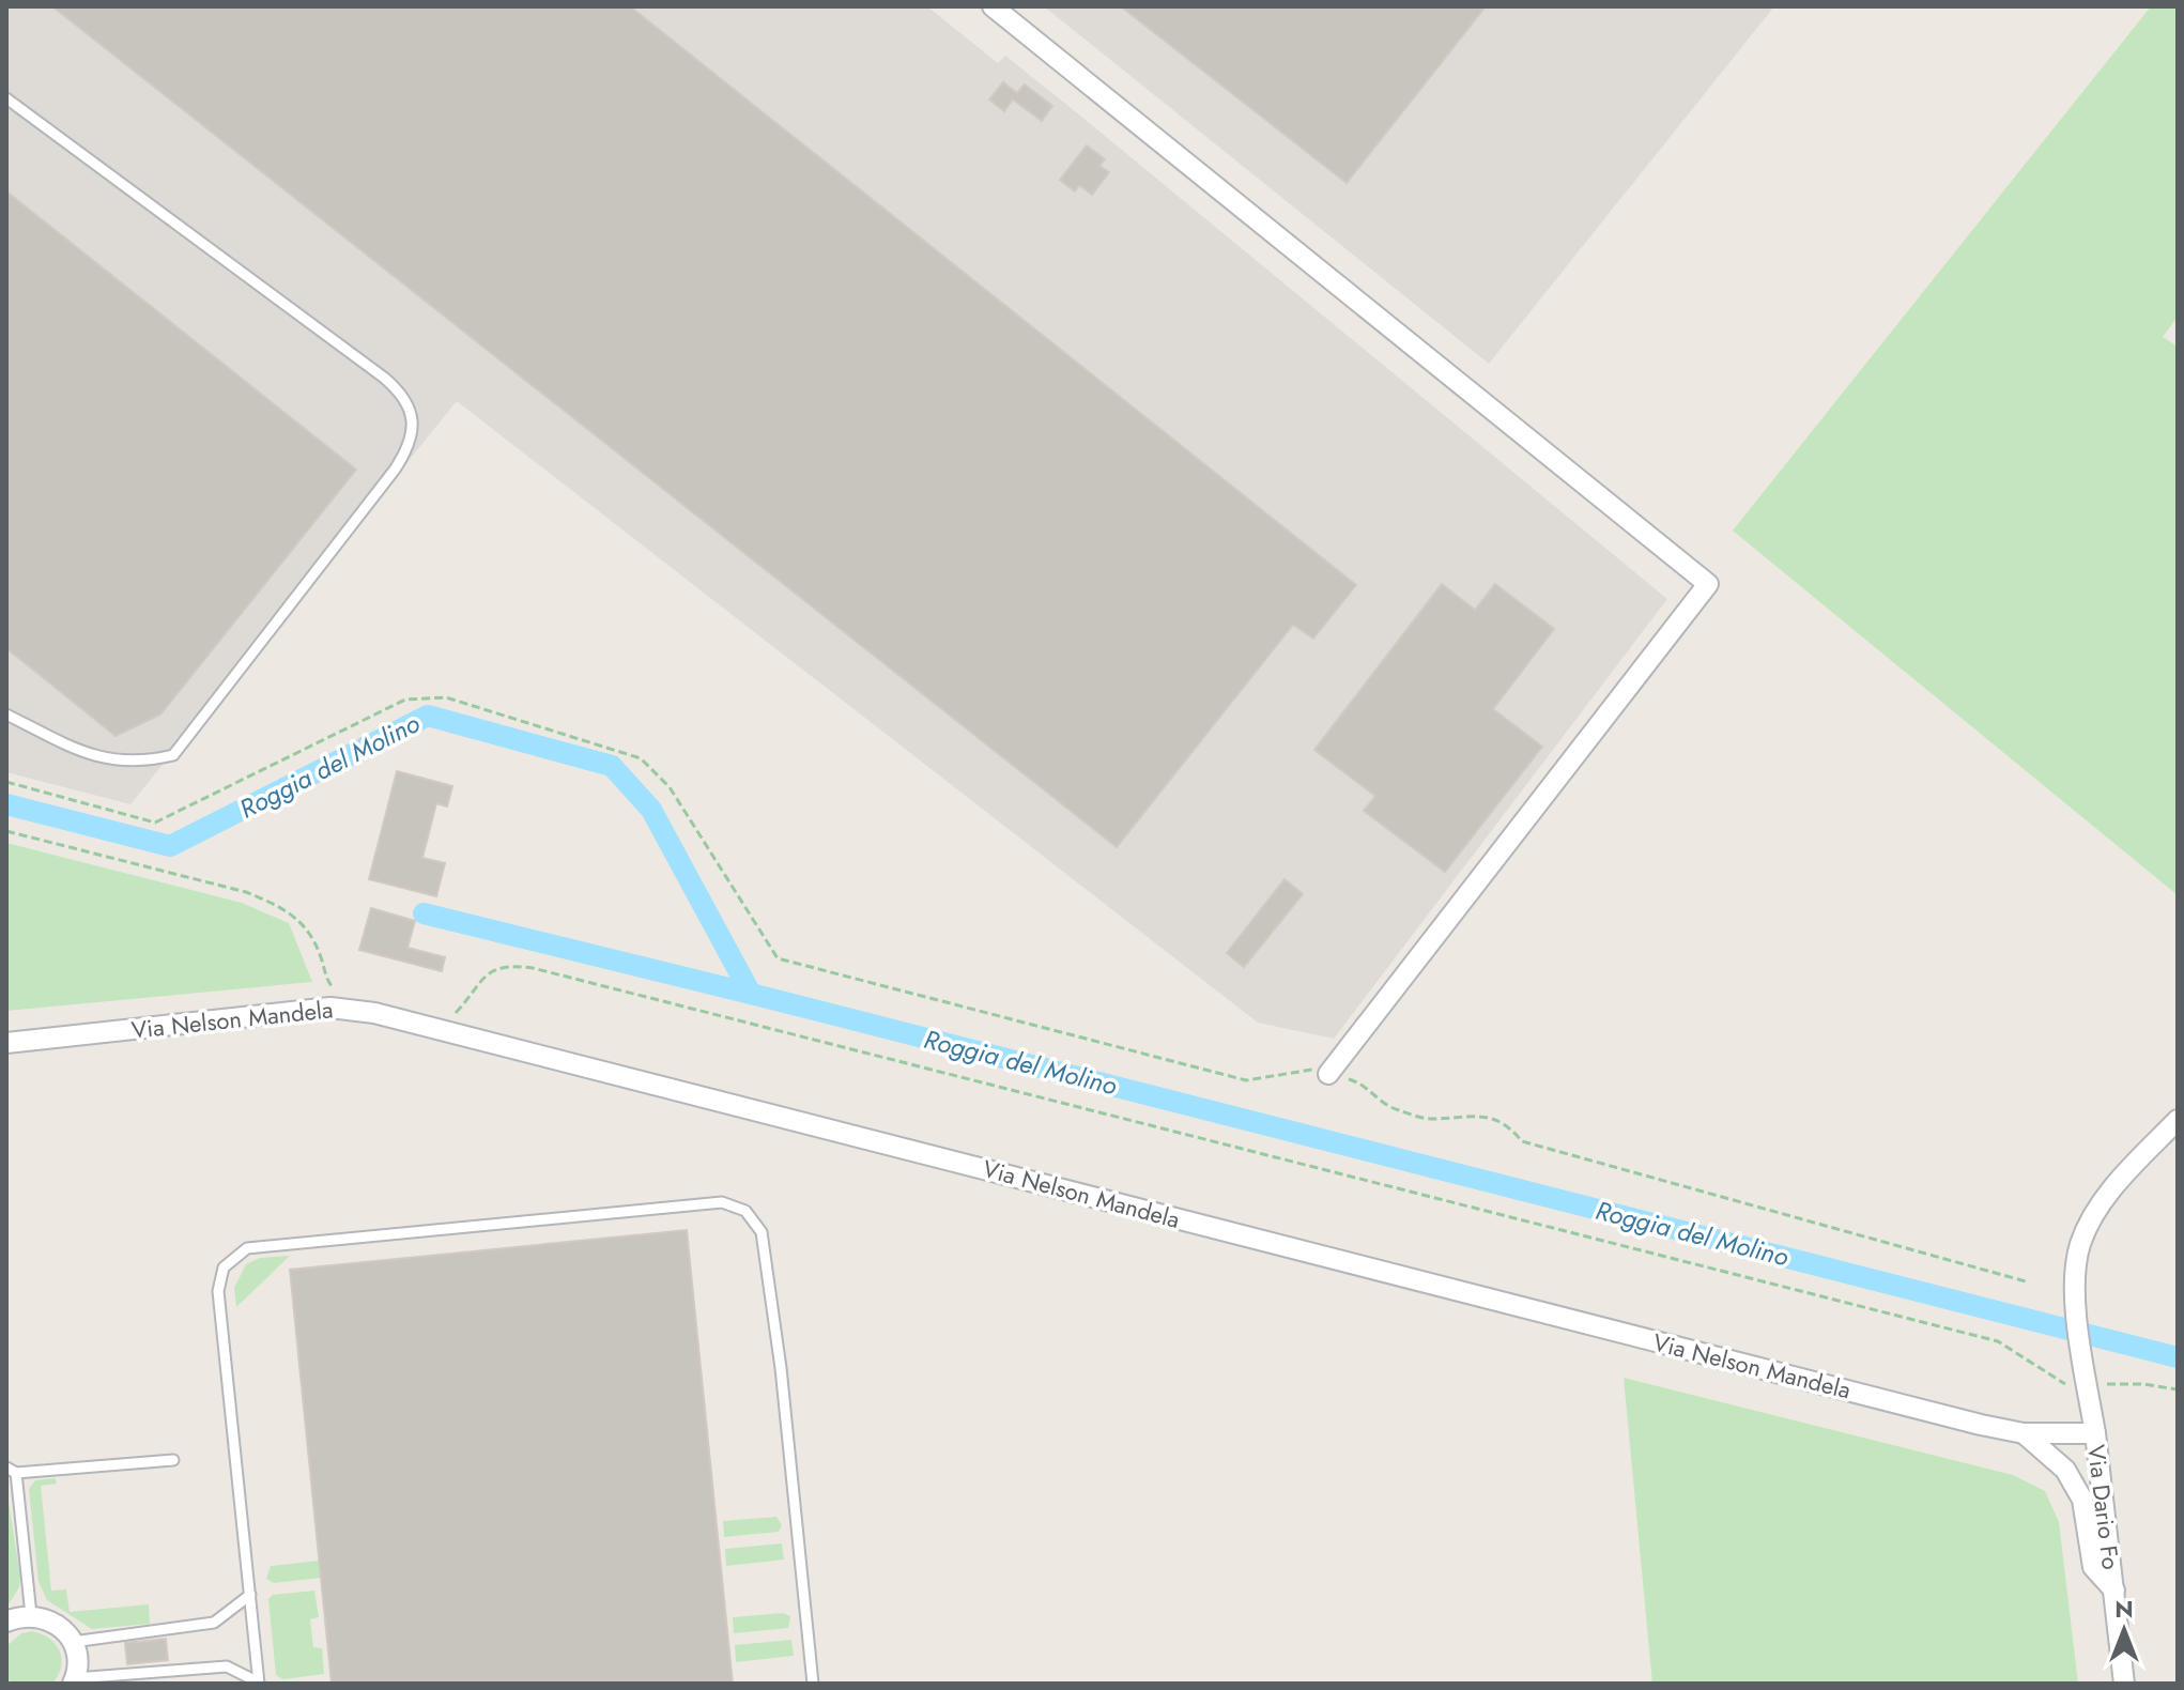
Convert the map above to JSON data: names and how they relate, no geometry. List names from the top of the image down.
{
  "streets": {
    "street": ["Via Nelson Mandela", "Via Dario Fo"]
  },
  "crossings": [
    ["Via Nelson Mandela", "Via Dario Fo"]
  ],
  "water": ["Roggia del Molino"],
  "north": "top"
}
